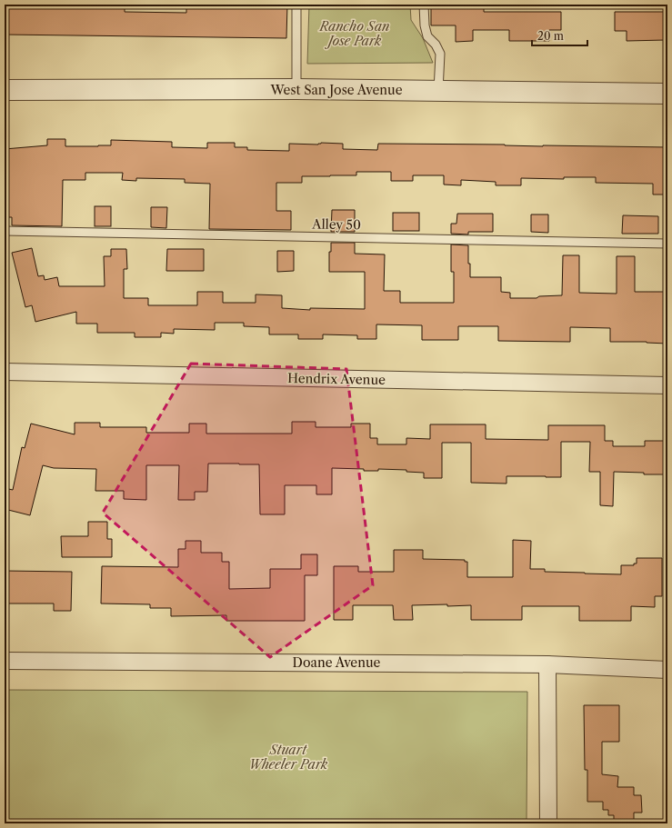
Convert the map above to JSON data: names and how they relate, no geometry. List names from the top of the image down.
{
  "streets": {
    "street": ["West San Jose Avenue", "Hendrix Avenue", "Doane Avenue"],
    "lane": ["Alley 50"]
  },
  "parks": ["Rancho San Jose Park", "Stuart Wheeler Park"],
  "scale_bar": "20 m"
}
